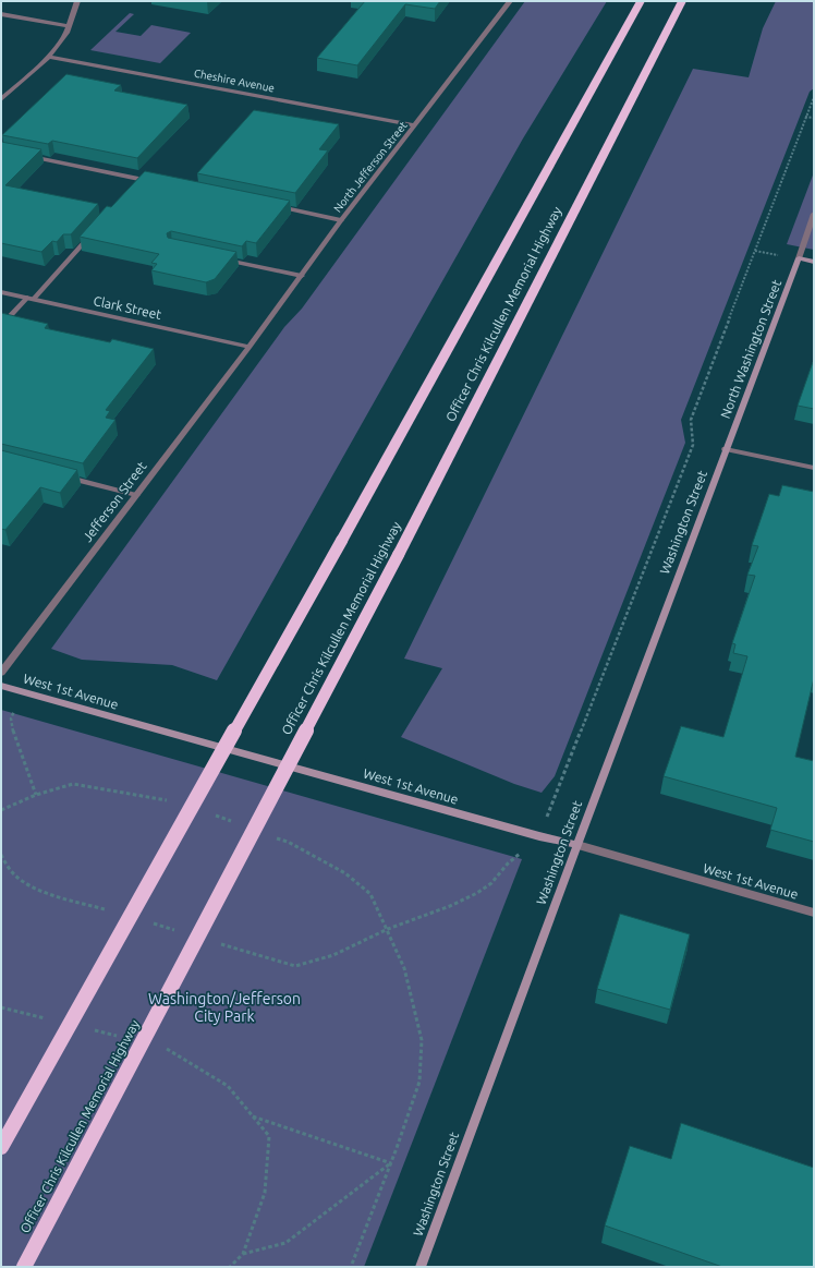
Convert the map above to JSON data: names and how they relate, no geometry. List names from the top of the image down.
{
  "streets": {
    "highway": ["Officer Chris Kilcullen Memorial Highway"],
    "street": [
      "Cheshire Avenue",
      "North Jefferson Street",
      "Clark Street",
      "North Washington Street",
      "Jefferson Street",
      "Washington Street",
      "West 1st Avenue"
    ]
  },
  "crossings": [
    ["Cheshire Avenue", "North Jefferson Street"],
    ["North Jefferson Street", "Clark Street"],
    ["North Jefferson Street", "Jefferson Street"],
    ["Clark Street", "Jefferson Street"],
    ["North Washington Street", "Washington Street"],
    ["Washington Street", "West 1st Avenue"]
  ],
  "parks": ["Washington/Jefferson City Park"]
}
